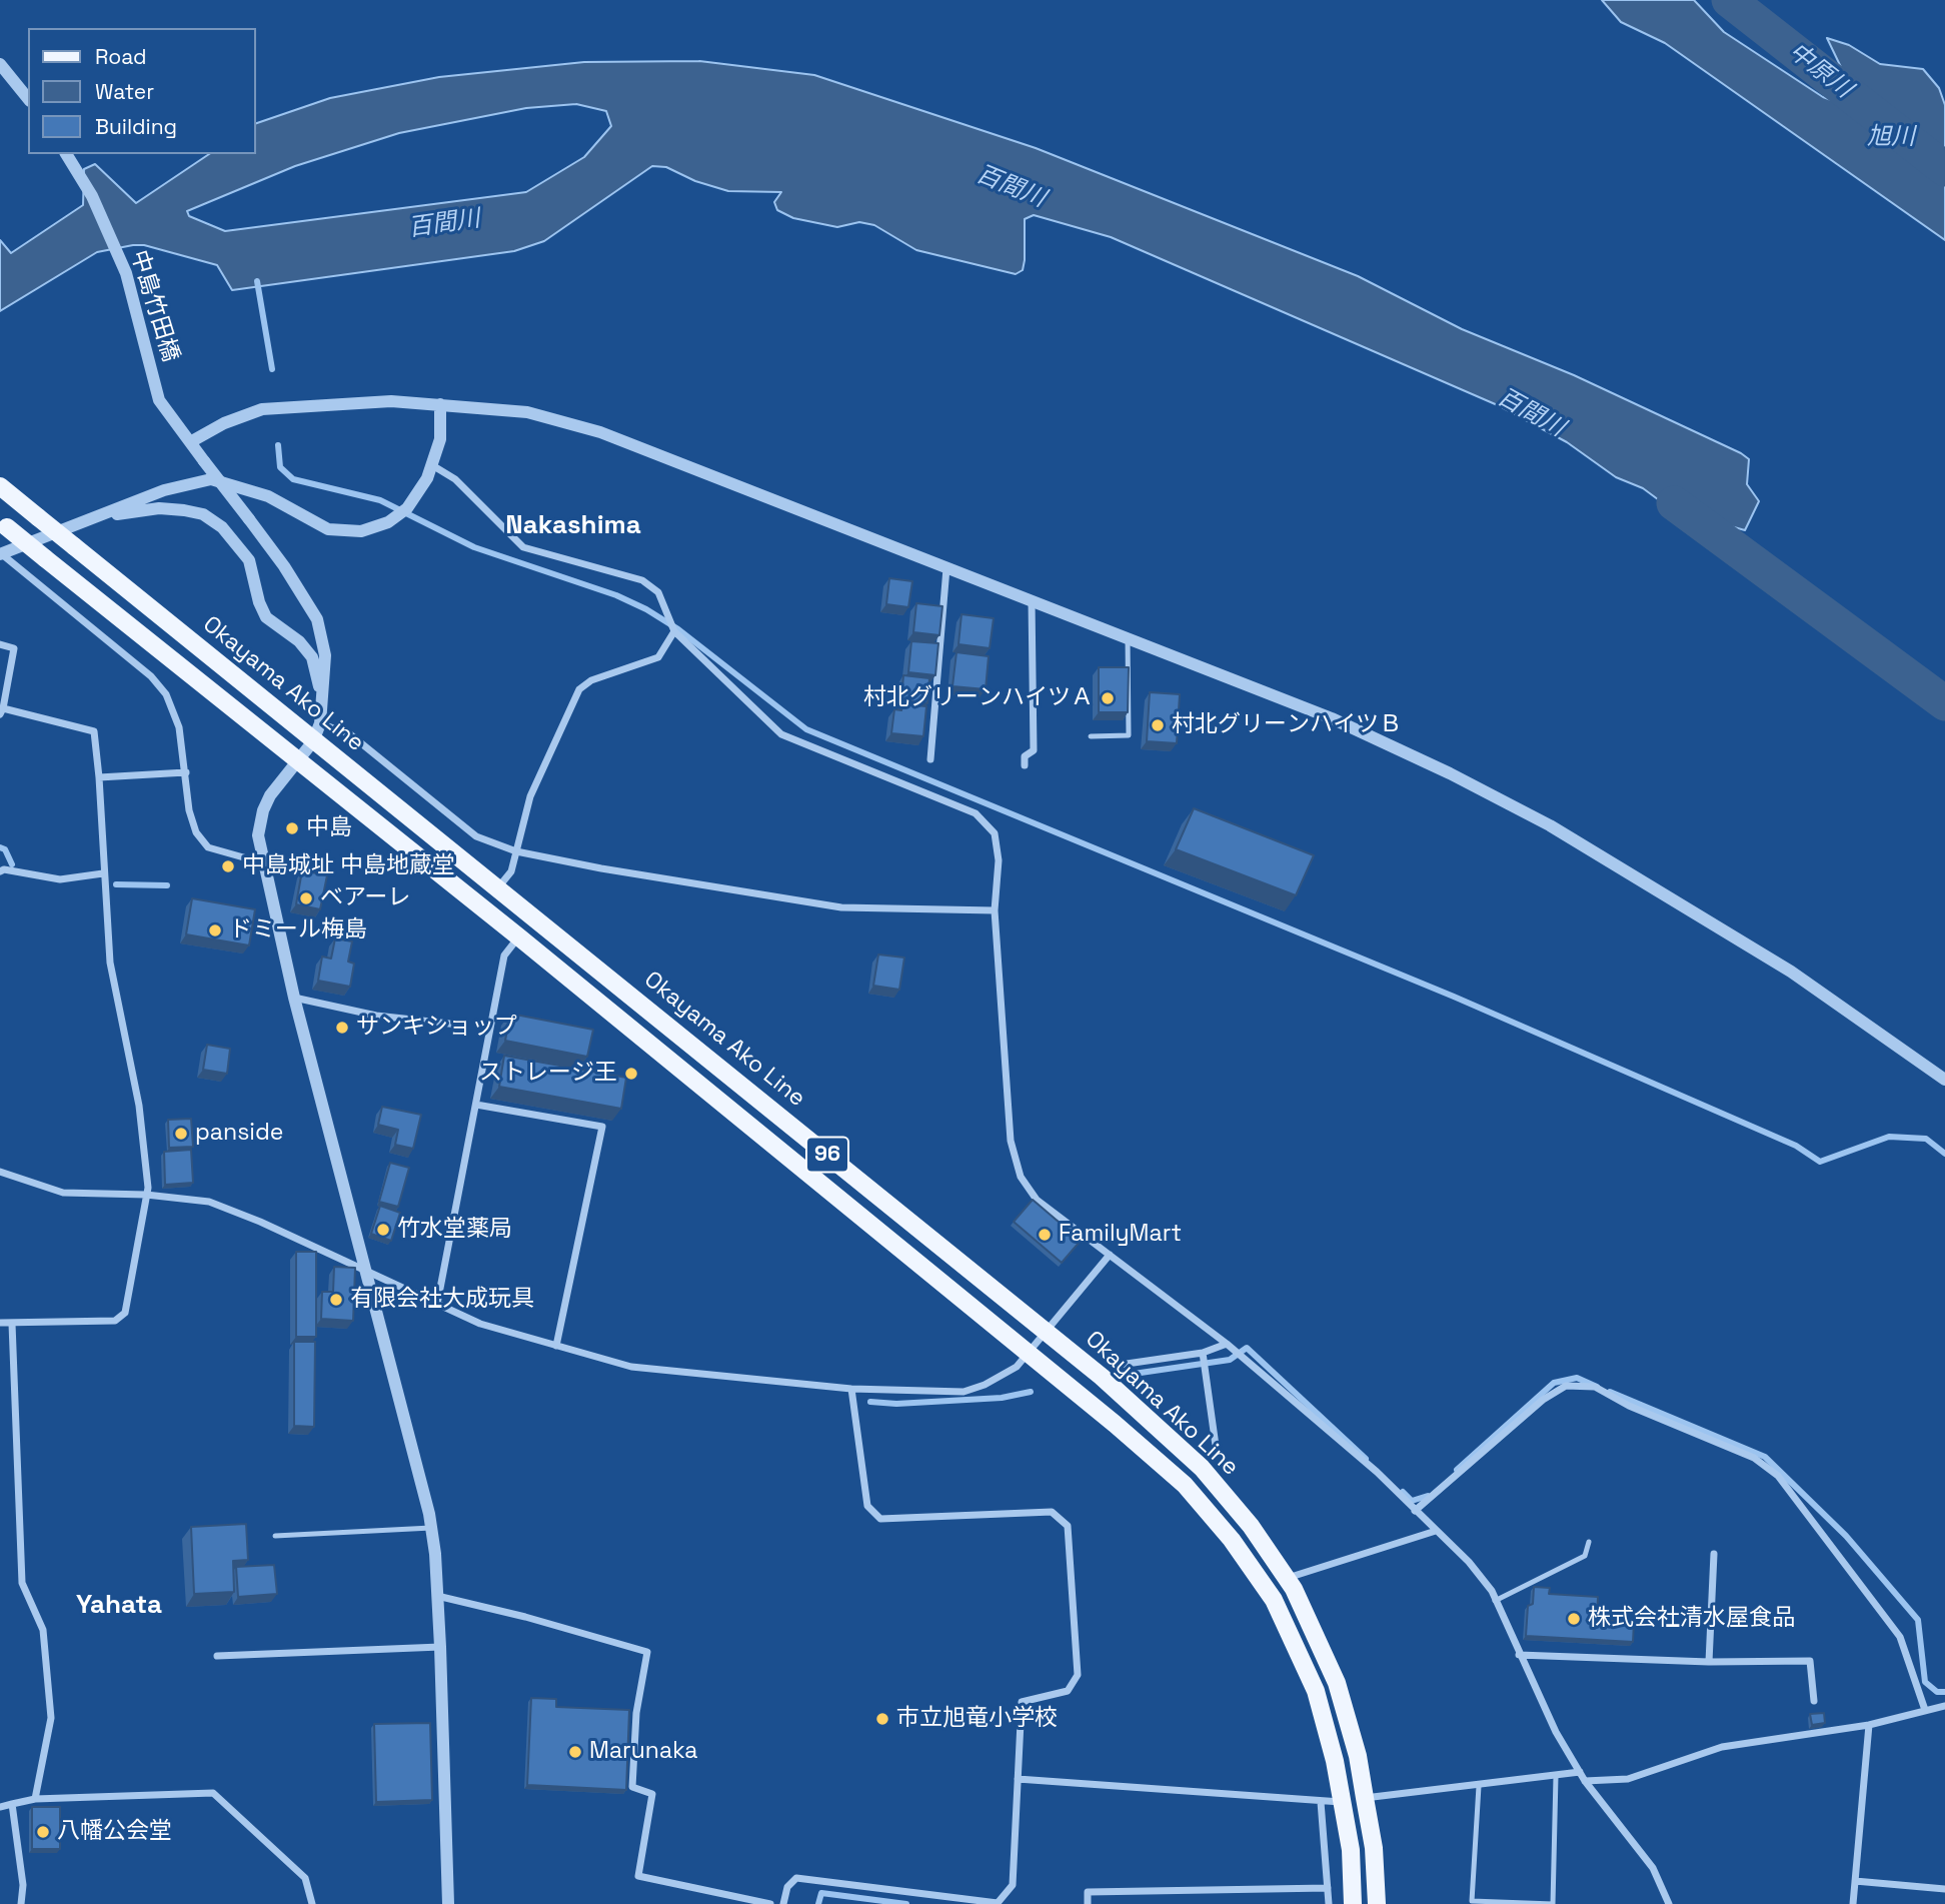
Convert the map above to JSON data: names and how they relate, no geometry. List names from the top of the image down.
{
  "streets": {
    "main road": ["Okayama Ako Line", "96"],
    "street": ["中島竹田橋"]
  },
  "districts": ["Nakashima", "Yahata"],
  "water": ["中原川", "旭川", "百間川"],
  "places": [
    "村北グリーンハイツＡ",
    "村北グリーンハイツＢ",
    "中島",
    "中島城址 中島地蔵堂",
    "ベアーレ",
    "ドミール梅島",
    "サンキショップ",
    "ストレージ王",
    "panside",
    "竹水堂薬局",
    "FamilyMart",
    "有限会社大成玩具",
    "株式会社清水屋食品",
    "市立旭竜小学校",
    "Marunaka",
    "八幡公会堂"
  ],
  "legend": ["Road", "Water", "Building"]
}
